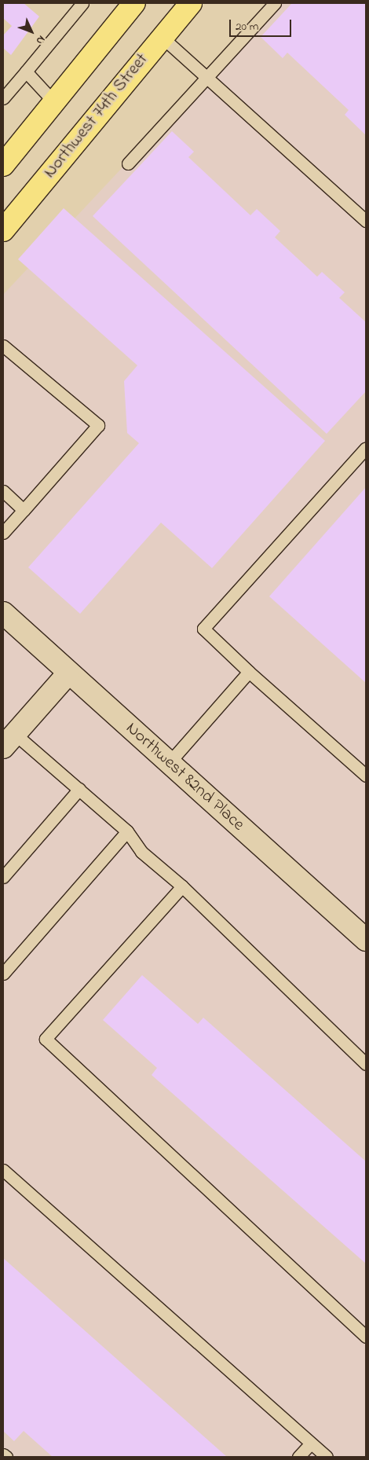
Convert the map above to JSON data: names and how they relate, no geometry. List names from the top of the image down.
{
  "streets": {
    "main road": ["Northwest 74th Street"],
    "street": ["Northwest 82nd Place"]
  },
  "scale_bar": "20 m",
  "north": "bottom right"
}
